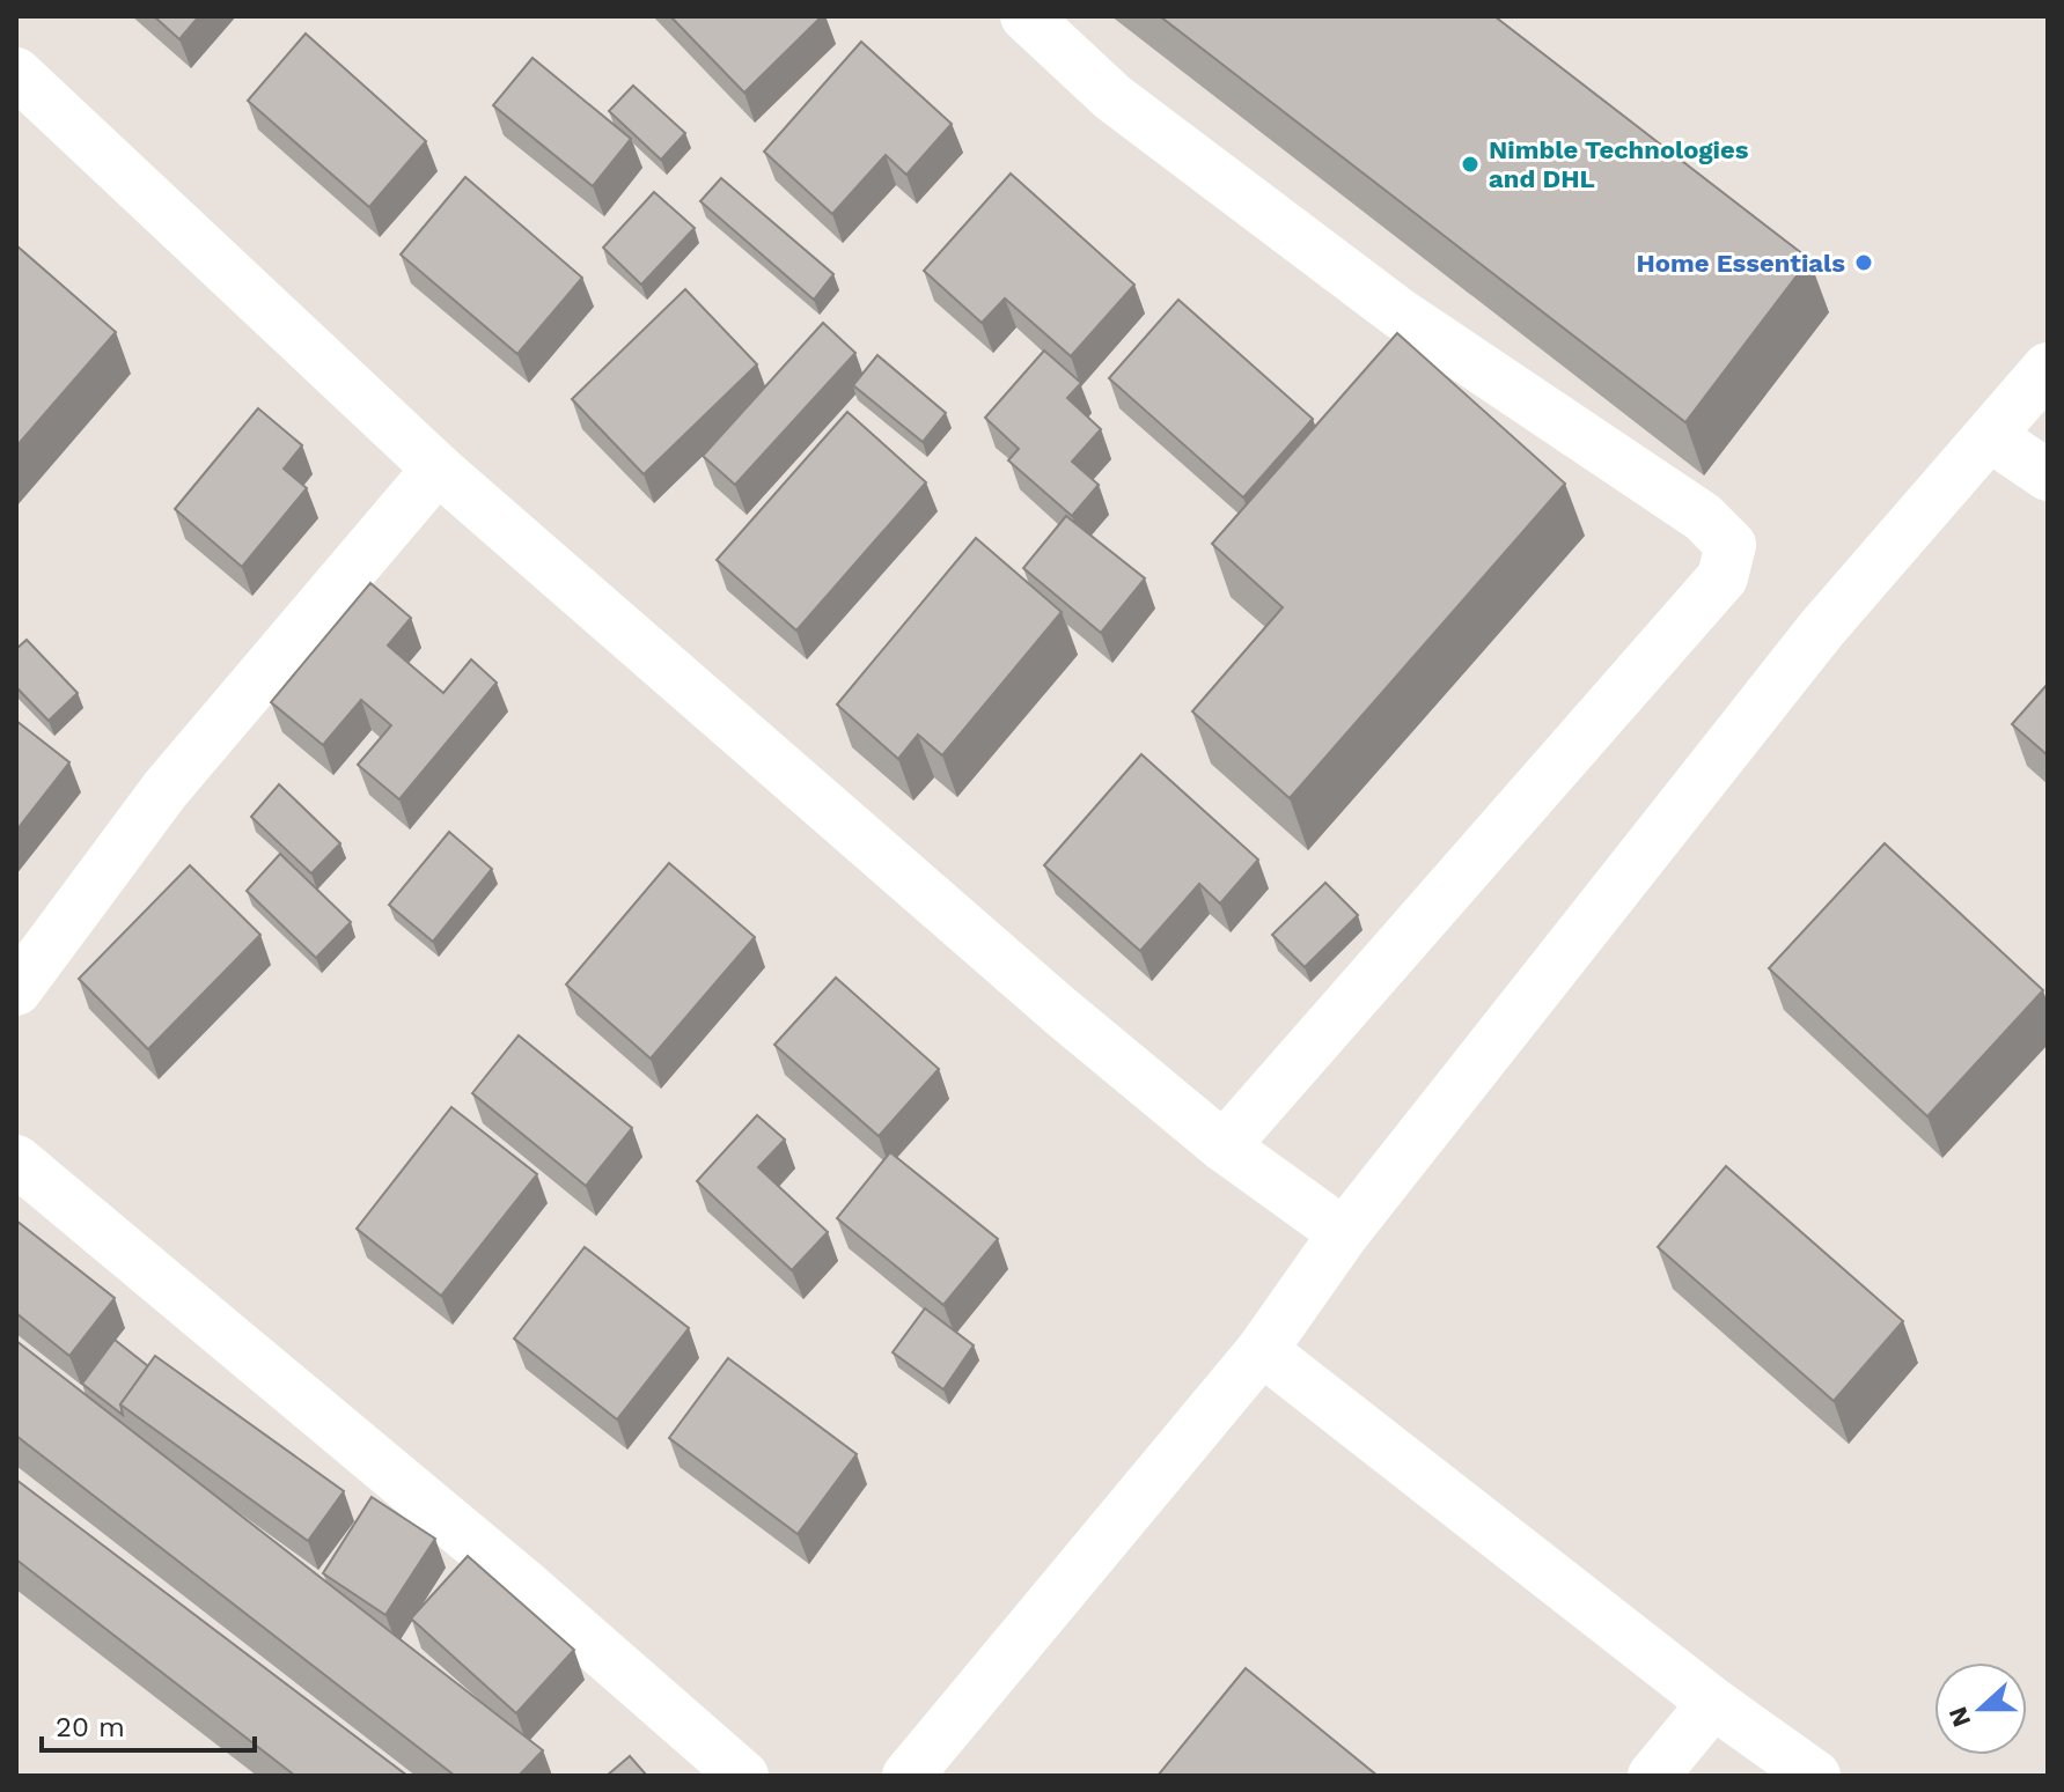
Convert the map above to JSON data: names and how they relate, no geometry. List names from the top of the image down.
{
  "places": ["Nimble Technologies and DHL", "Home Essentials"],
  "scale_bar": "20 m",
  "north": "left"
}
